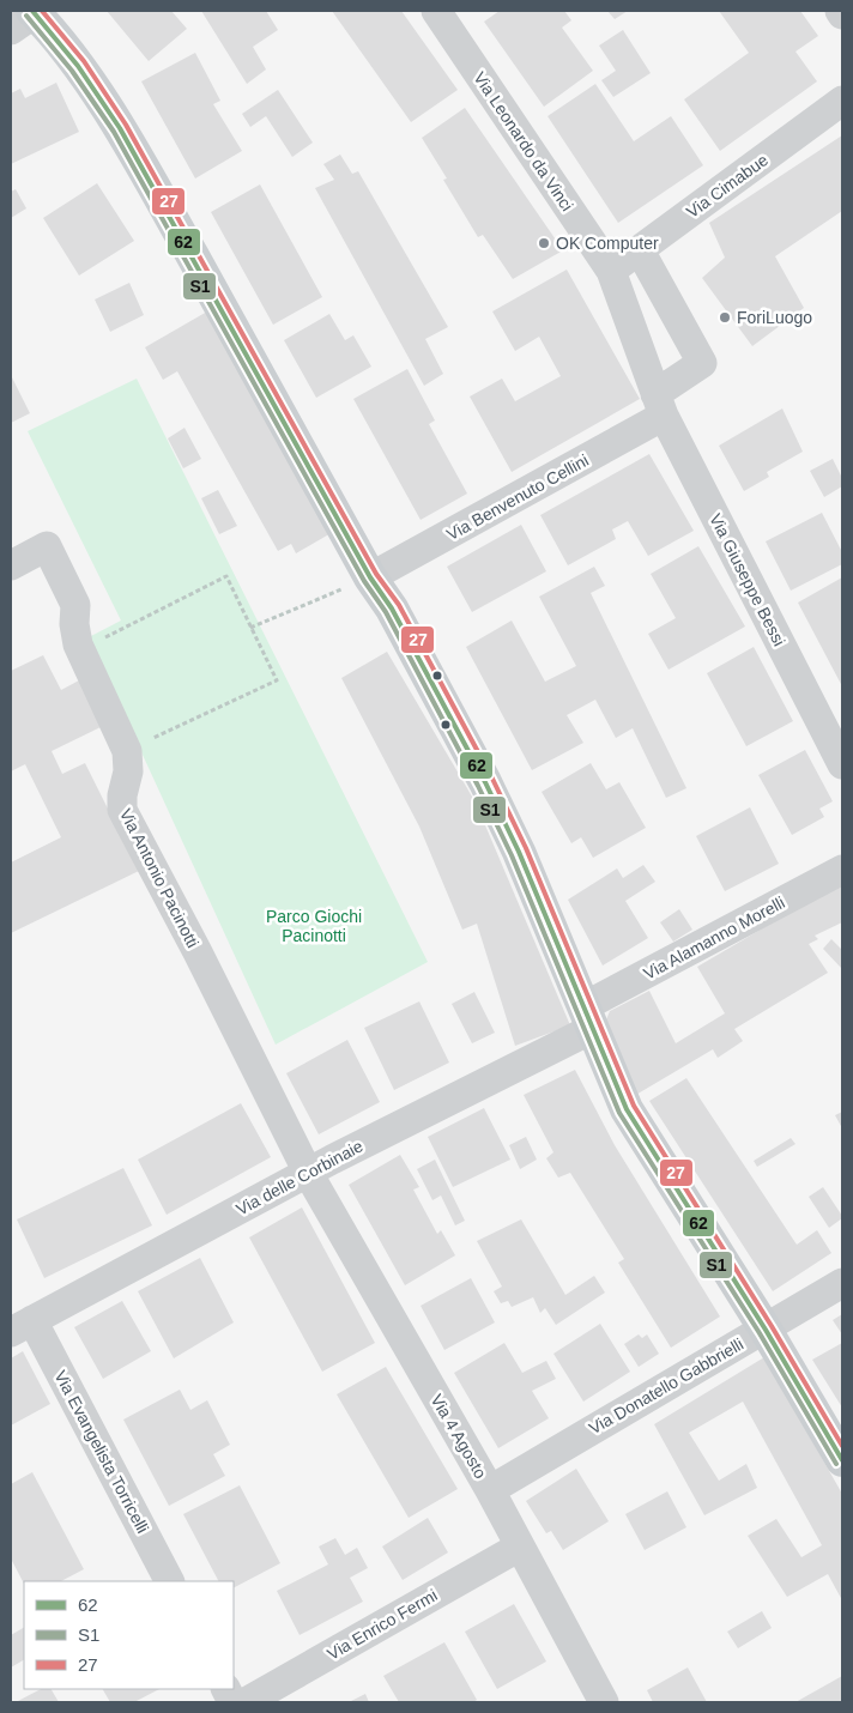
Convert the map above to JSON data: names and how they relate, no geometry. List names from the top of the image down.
{
  "streets": {
    "street": [
      "Via Leonardo da Vinci",
      "Via Cimabue",
      "Via Benvenuto Cellini",
      "Via Giuseppe Bessi",
      "Via Antonio Pacinotti",
      "Via Alamanno Morelli",
      "Via delle Corbinaie",
      "Via Donatello Gabbrielli",
      "Via 4 Agosto",
      "Via Evangelista Torricelli",
      "Via Enrico Fermi"
    ]
  },
  "crossings": [
    ["Via Leonardo da Vinci", "Via Cimabue"],
    ["Via Leonardo da Vinci", "Via Benvenuto Cellini"],
    ["Via Leonardo da Vinci", "Via Giuseppe Bessi"],
    ["Via Cimabue", "Via Benvenuto Cellini"],
    ["Via Benvenuto Cellini", "Via Giuseppe Bessi"],
    ["Via Antonio Pacinotti", "Via delle Corbinaie"],
    ["Via Antonio Pacinotti", "Via 4 Agosto"],
    ["Via Alamanno Morelli", "Via delle Corbinaie"],
    ["Via delle Corbinaie", "Via 4 Agosto"],
    ["Via delle Corbinaie", "Via Evangelista Torricelli"],
    ["Via Donatello Gabbrielli", "Via 4 Agosto"],
    ["Via 4 Agosto", "Via Enrico Fermi"]
  ],
  "parks": ["Parco Giochi Pacinotti"],
  "places": ["OK Computer", "ForiLuogo"],
  "lines": ["transit line 62", "transit line 27", "transit line S1"],
  "legend": ["62", "S1", "27"]
}
